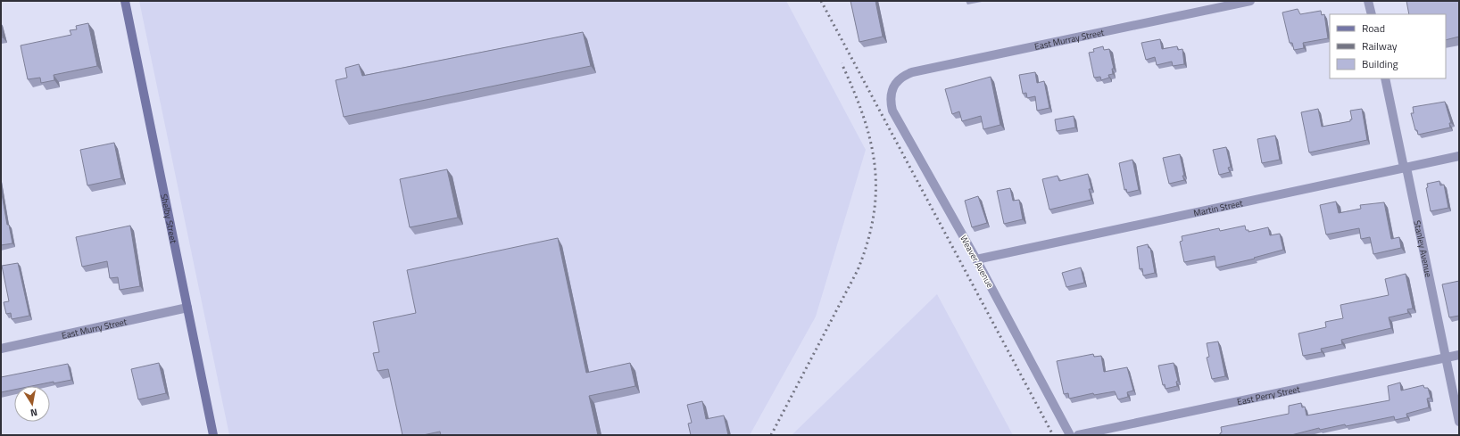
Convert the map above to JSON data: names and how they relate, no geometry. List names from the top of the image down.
{
  "streets": {
    "main road": ["Shelby Street"],
    "street": [
      "East Murray Street",
      "Martin Street",
      "Stanley Avenue",
      "Weaver Avenue",
      "East Murry Street",
      "East Perry Street"
    ]
  },
  "crossings": [
    ["East Murray Street", "Weaver Avenue"],
    ["Martin Street", "Stanley Avenue"],
    ["Martin Street", "Weaver Avenue"],
    ["Shelby Street", "East Murry Street"],
    ["Stanley Avenue", "East Perry Street"]
  ],
  "legend": ["Road", "Railway", "Building"],
  "north": "bottom"
}
